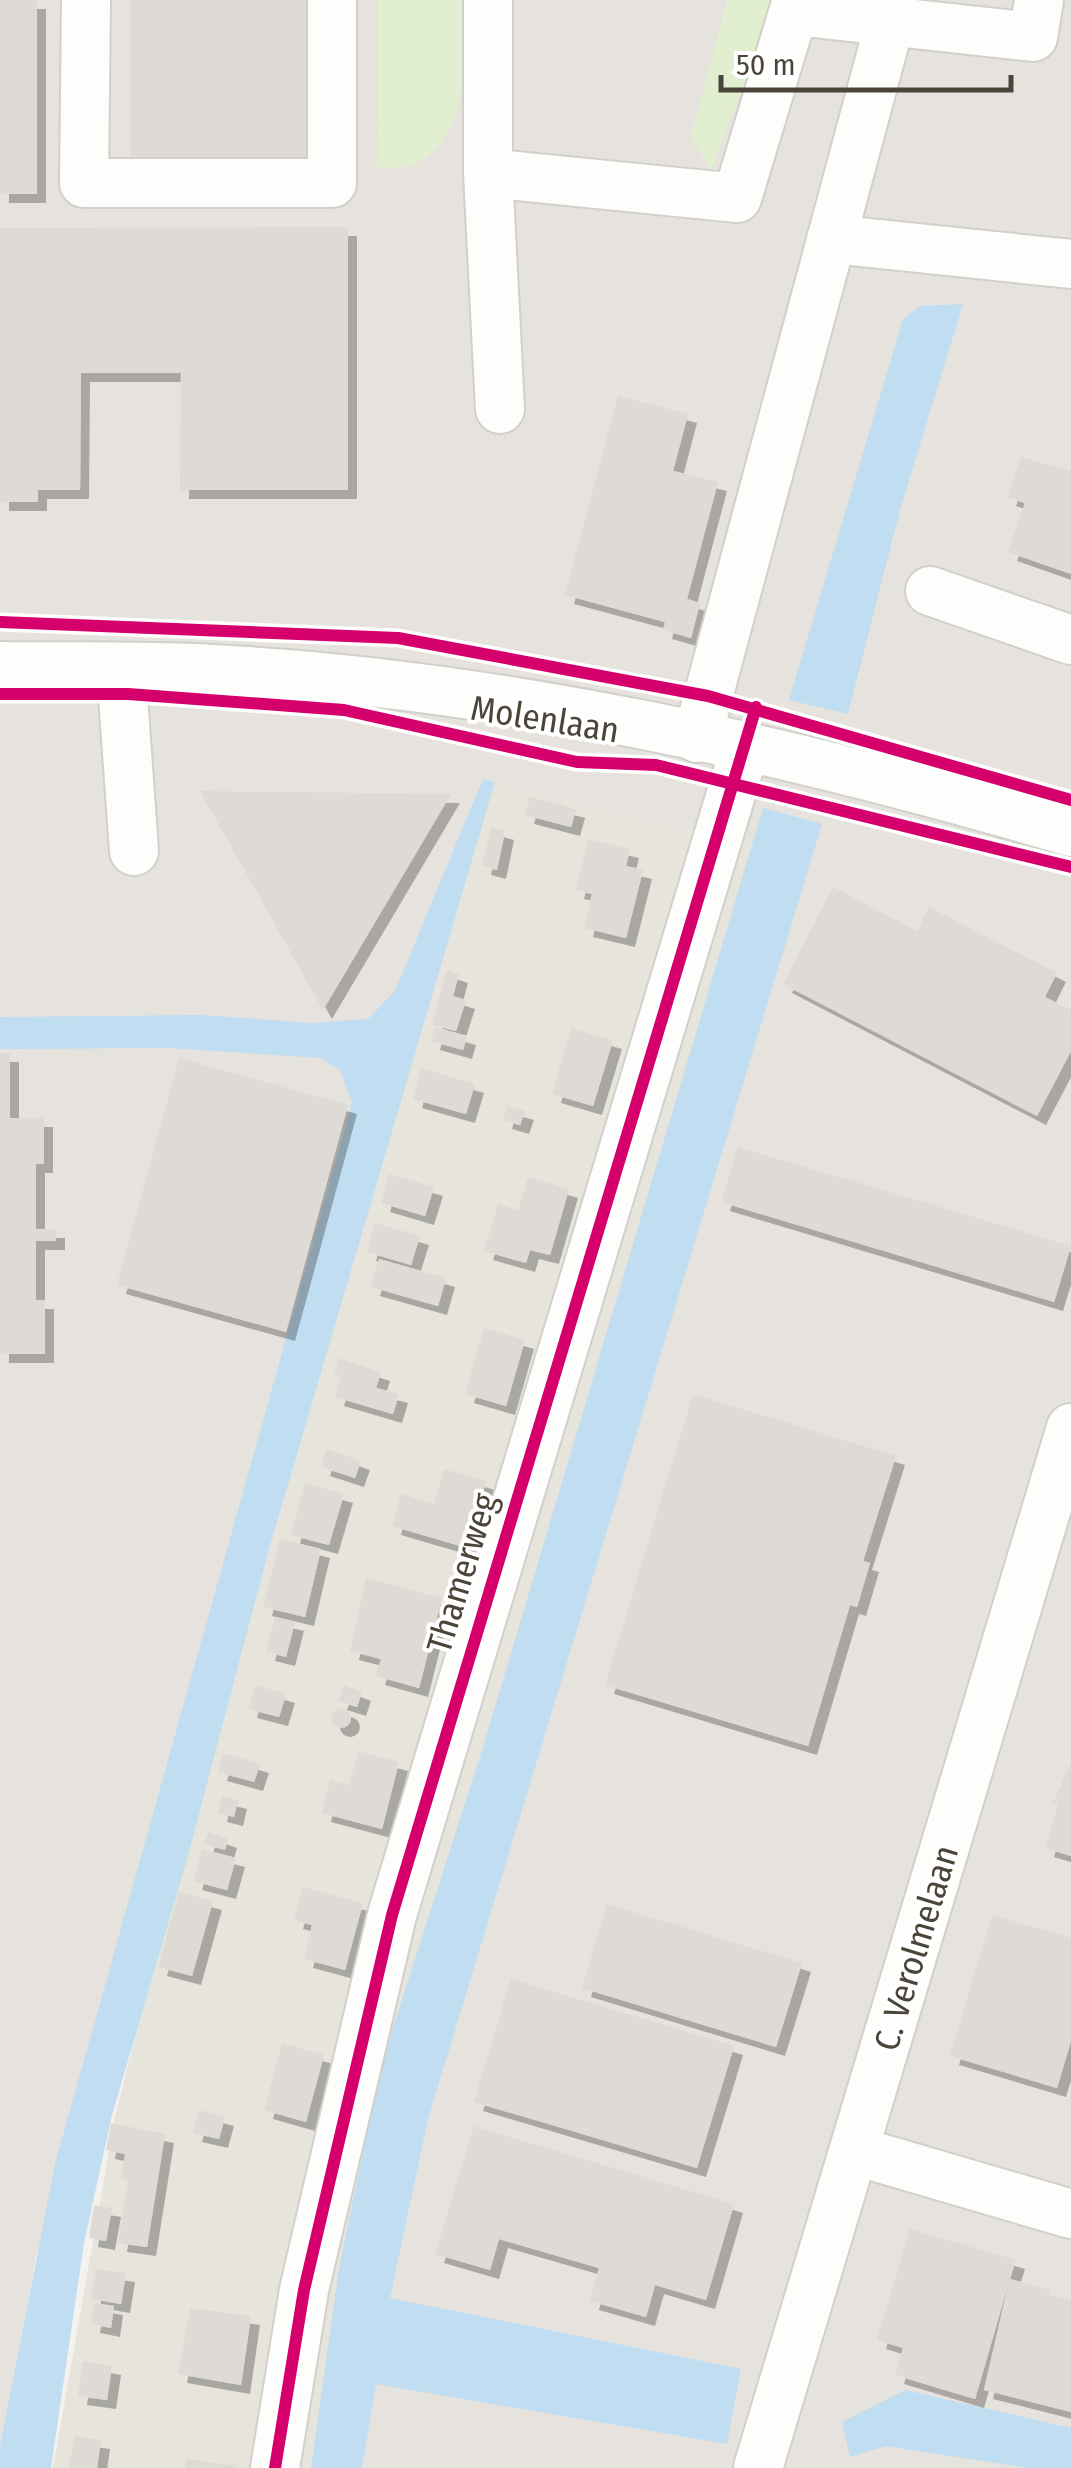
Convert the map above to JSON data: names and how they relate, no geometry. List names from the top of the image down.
{
  "streets": {
    "street": ["Molenlaan", "Thamerweg", "C. Verolmelaan"]
  },
  "crossings": [
    ["Molenlaan", "Thamerweg"]
  ],
  "scale_bar": "50 m"
}
